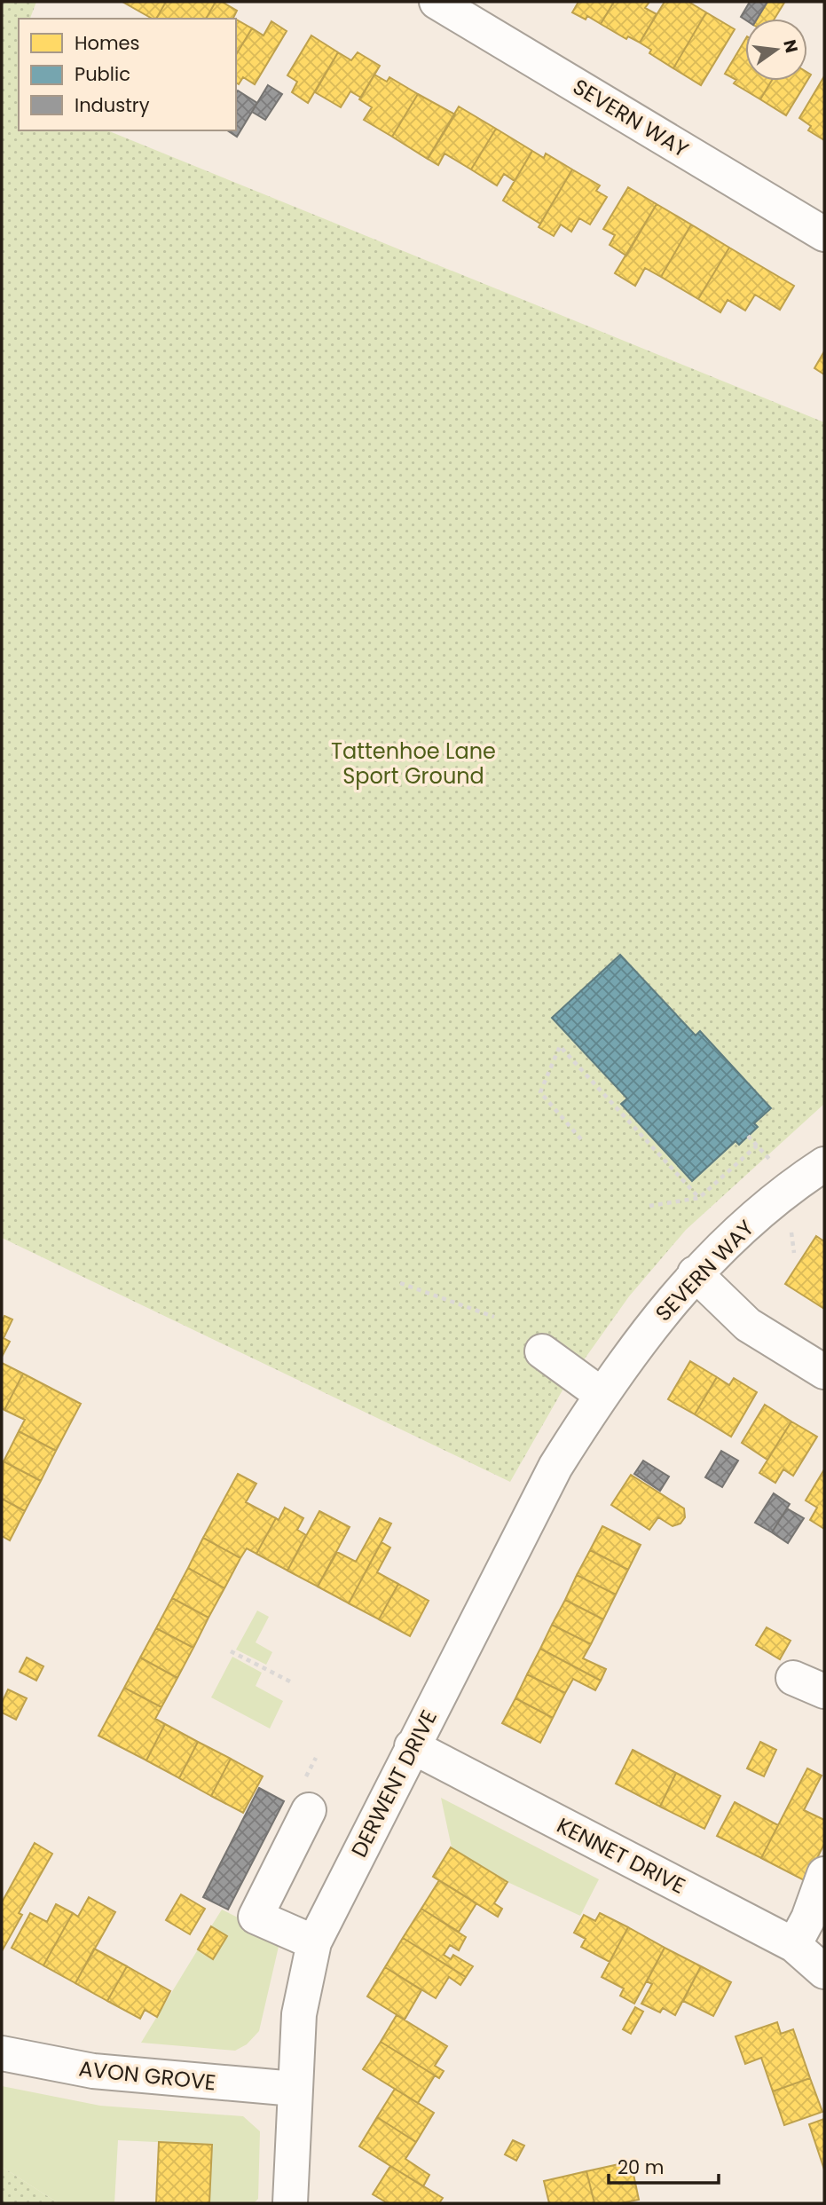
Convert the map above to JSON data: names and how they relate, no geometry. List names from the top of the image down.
{
  "streets": {
    "street": [
      "SEVERN WAY",
      "DERWENT DRIVE",
      "KENNET DRIVE",
      "AVON GROVE"
    ]
  },
  "crossings": [
    ["SEVERN WAY", "DERWENT DRIVE"],
    ["DERWENT DRIVE", "KENNET DRIVE"],
    ["DERWENT DRIVE", "AVON GROVE"]
  ],
  "parks": ["Tattenhoe Lane Sport Ground"],
  "legend": ["Homes", "Public", "Industry"],
  "scale_bar": "20 m",
  "north": "right"
}
